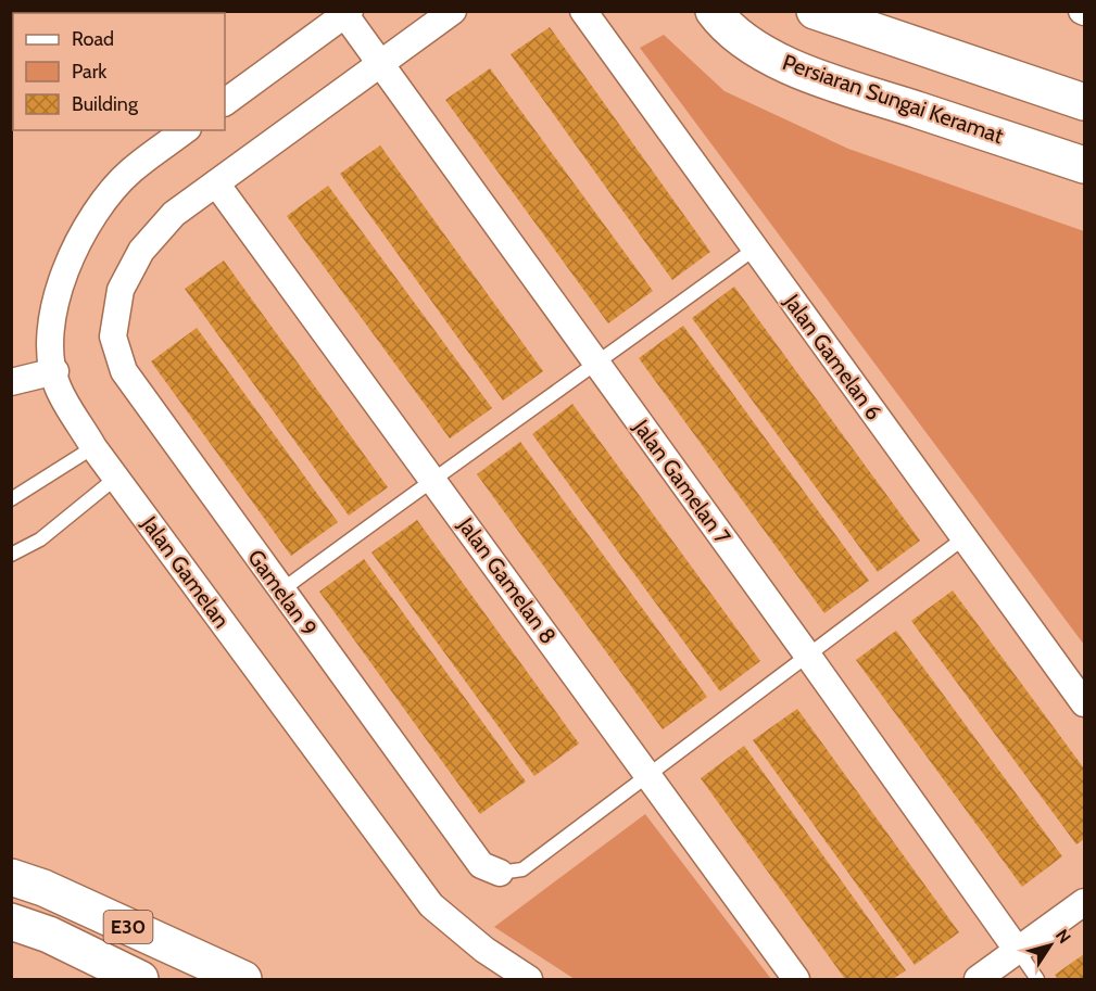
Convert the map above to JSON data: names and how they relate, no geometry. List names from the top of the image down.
{
  "streets": {
    "main road": ["Persiaran Sungai Keramat", "E30"],
    "street": [
      "Jalan Gamelan 6",
      "Jalan Gamelan 7",
      "Jalan Gamelan",
      "Jalan Gamelan 8",
      "Gamelan 9"
    ]
  },
  "crossings": [
    ["Jalan Gamelan 7", "Gamelan 9"],
    ["Jalan Gamelan 8", "Gamelan 9"]
  ],
  "legend": ["Road", "Park", "Building"],
  "north": "top right"
}
